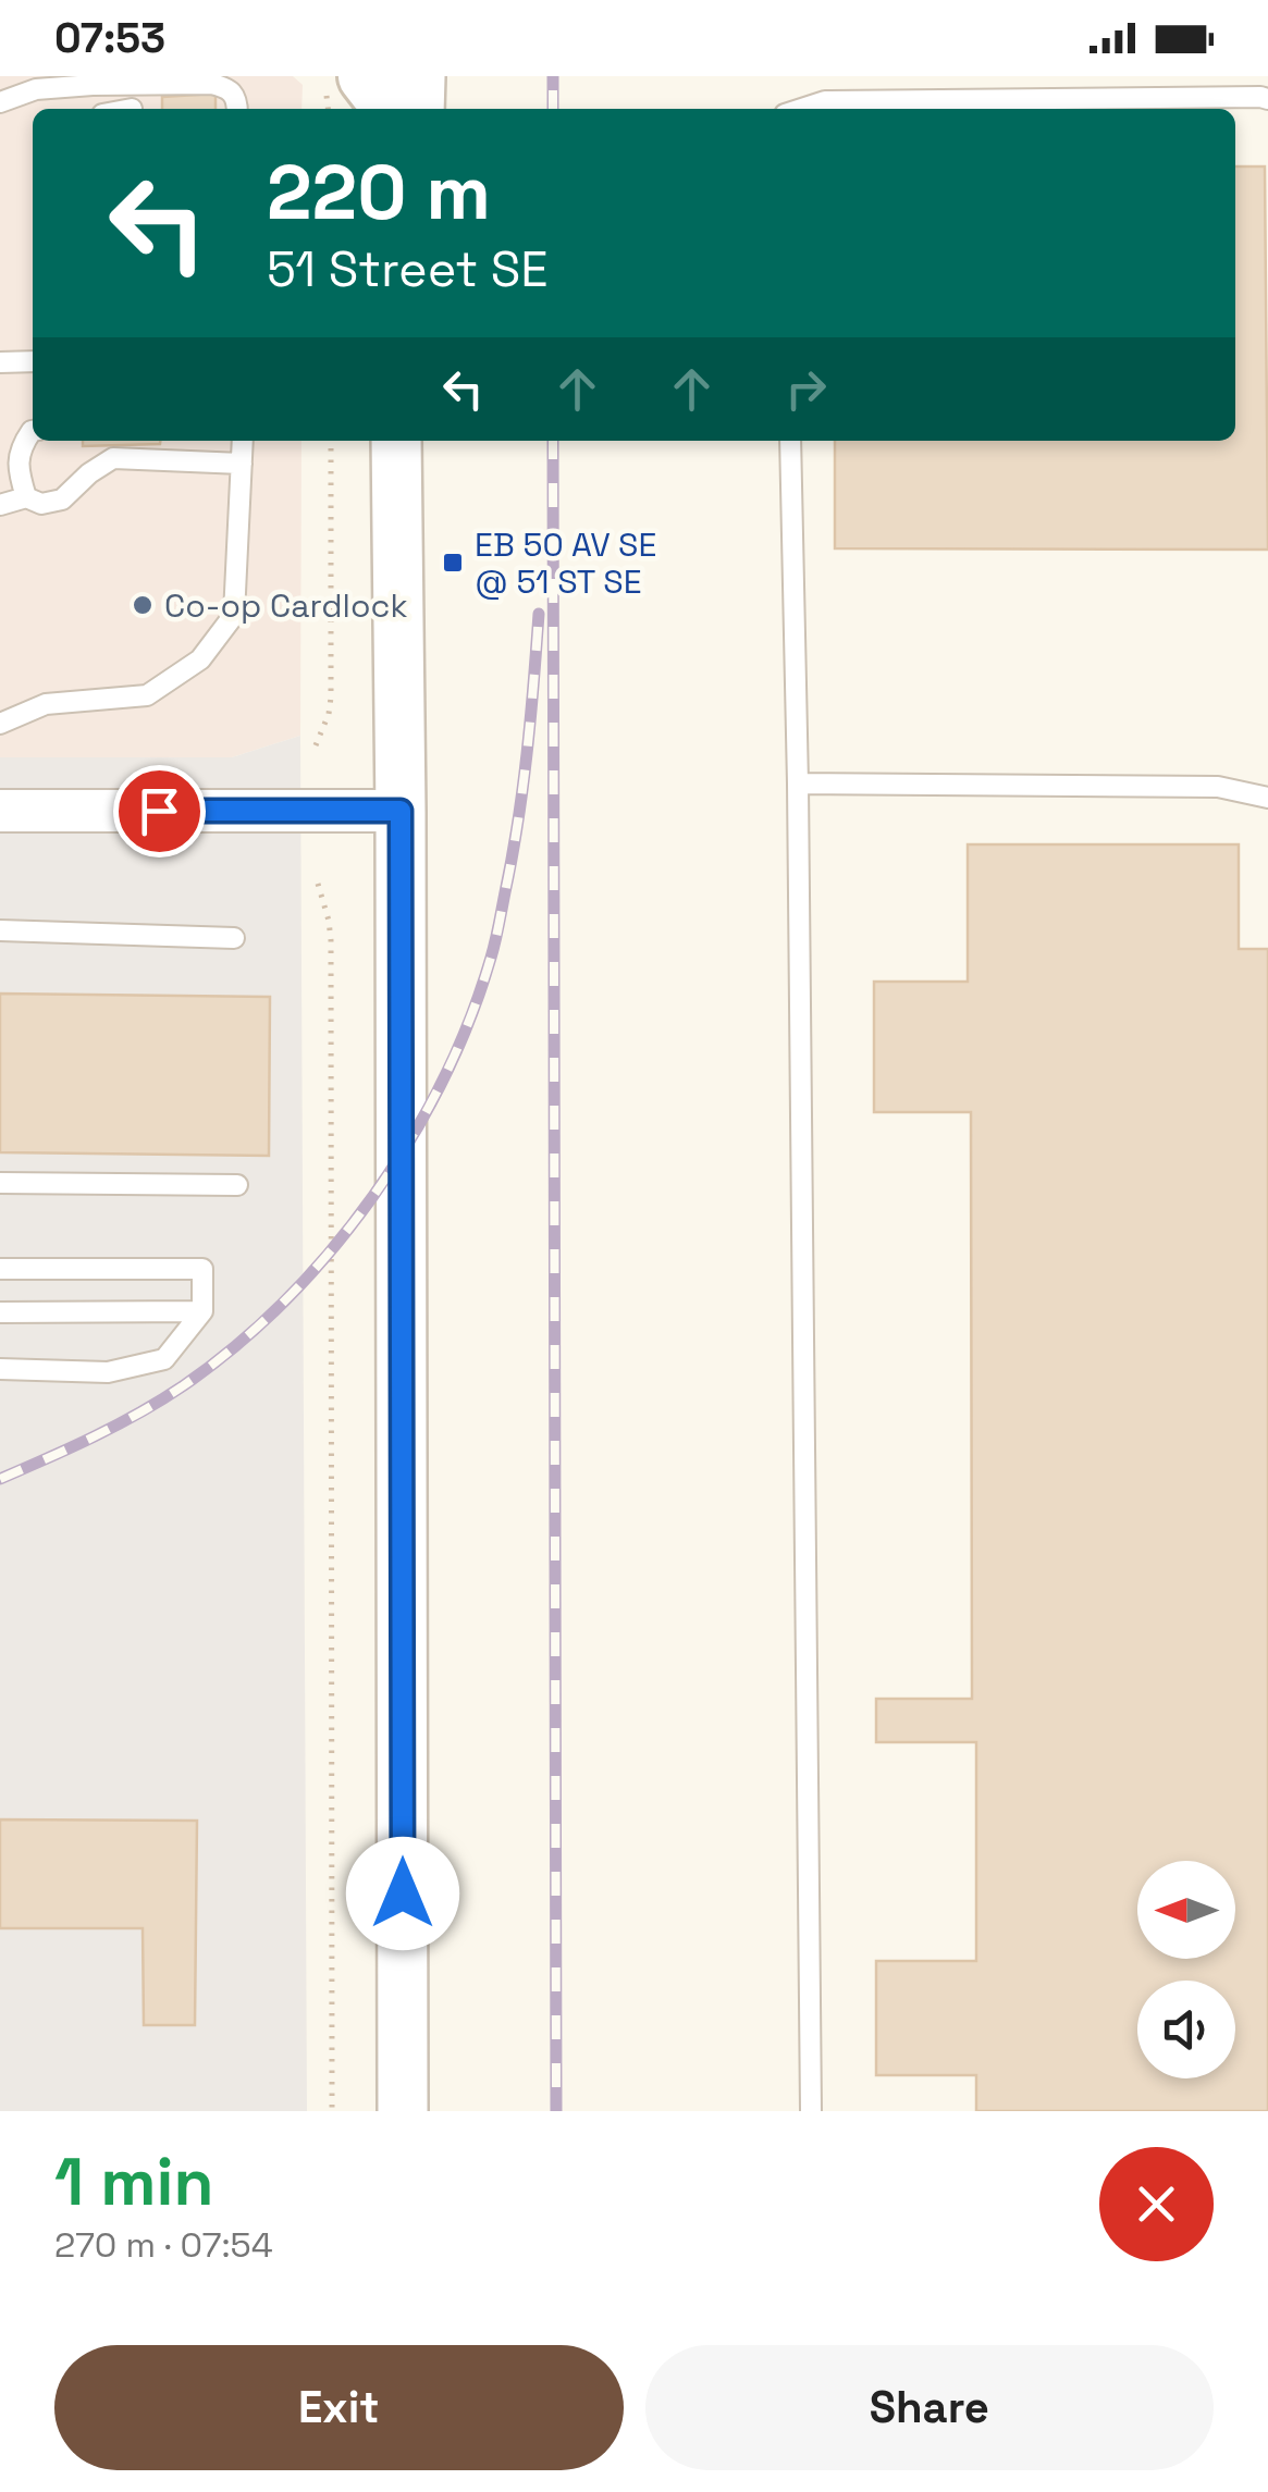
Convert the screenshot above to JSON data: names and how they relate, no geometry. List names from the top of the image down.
{
  "places": {
    "transit": ["EB 50 AV SE @ 51 ST SE"],
    "other": ["Co-op Cardlock"]
  },
  "north": "left",
  "page": {
    "status": "07:53",
    "turn": ["220 m", "51 Street SE"],
    "heading": ["1 min", "270 m · 07:54"],
    "buttons": ["Exit", "Share"]
  }
}
